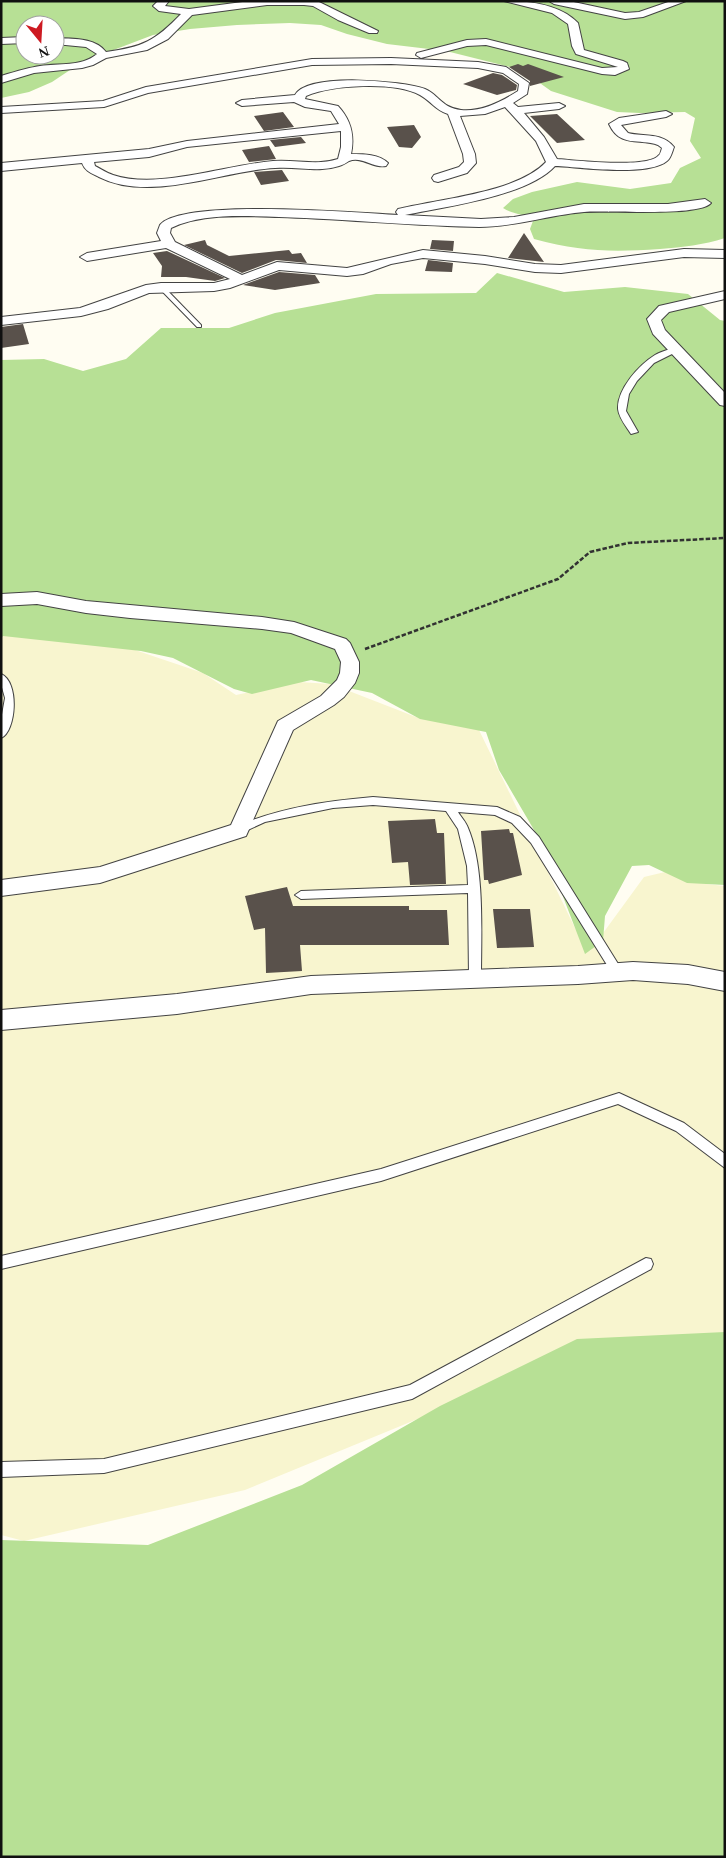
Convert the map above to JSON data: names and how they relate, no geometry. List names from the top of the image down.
{
  "north": "bottom"
}
